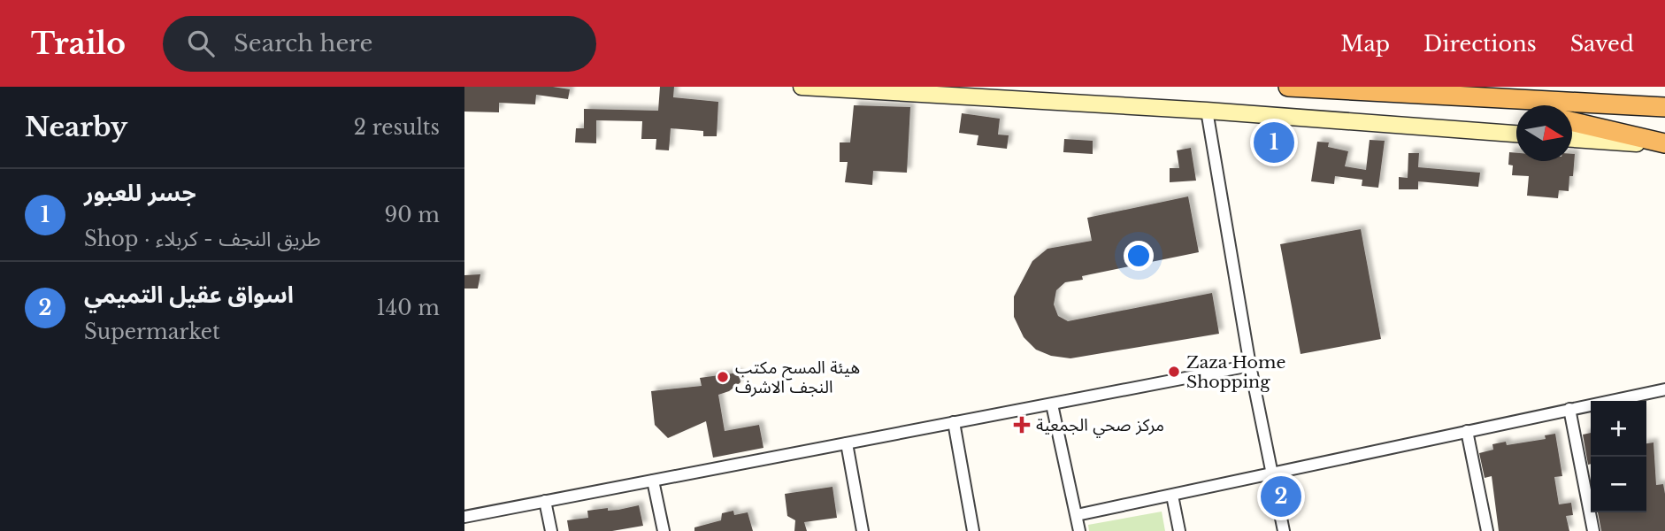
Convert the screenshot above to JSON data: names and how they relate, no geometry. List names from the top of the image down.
{
  "places": {
    "other": ["Zaza Home Shopping", "هيئة المسح مكتب النجف الاشرف"],
    "health": ["مركز صحي الجمعية"]
  },
  "north": "right",
  "page": {
    "header": "Trailo",
    "search": "Search here",
    "nav": ["Map", "Directions", "Saved"],
    "heading": ["Nearby", "2 results"],
    "pins": ["1", "2"],
    "list": [
      {
        "mark": "1",
        "name": "جسر للعبور",
        "note": "Shop · طريق النجف - کربلاء",
        "value": "90 m"
      },
      {
        "mark": "2",
        "name": "اسواق عقيل التميمي",
        "note": "Supermarket",
        "value": "140 m"
      }
    ],
    "map_buttons": ["+", "−"]
  }
}
